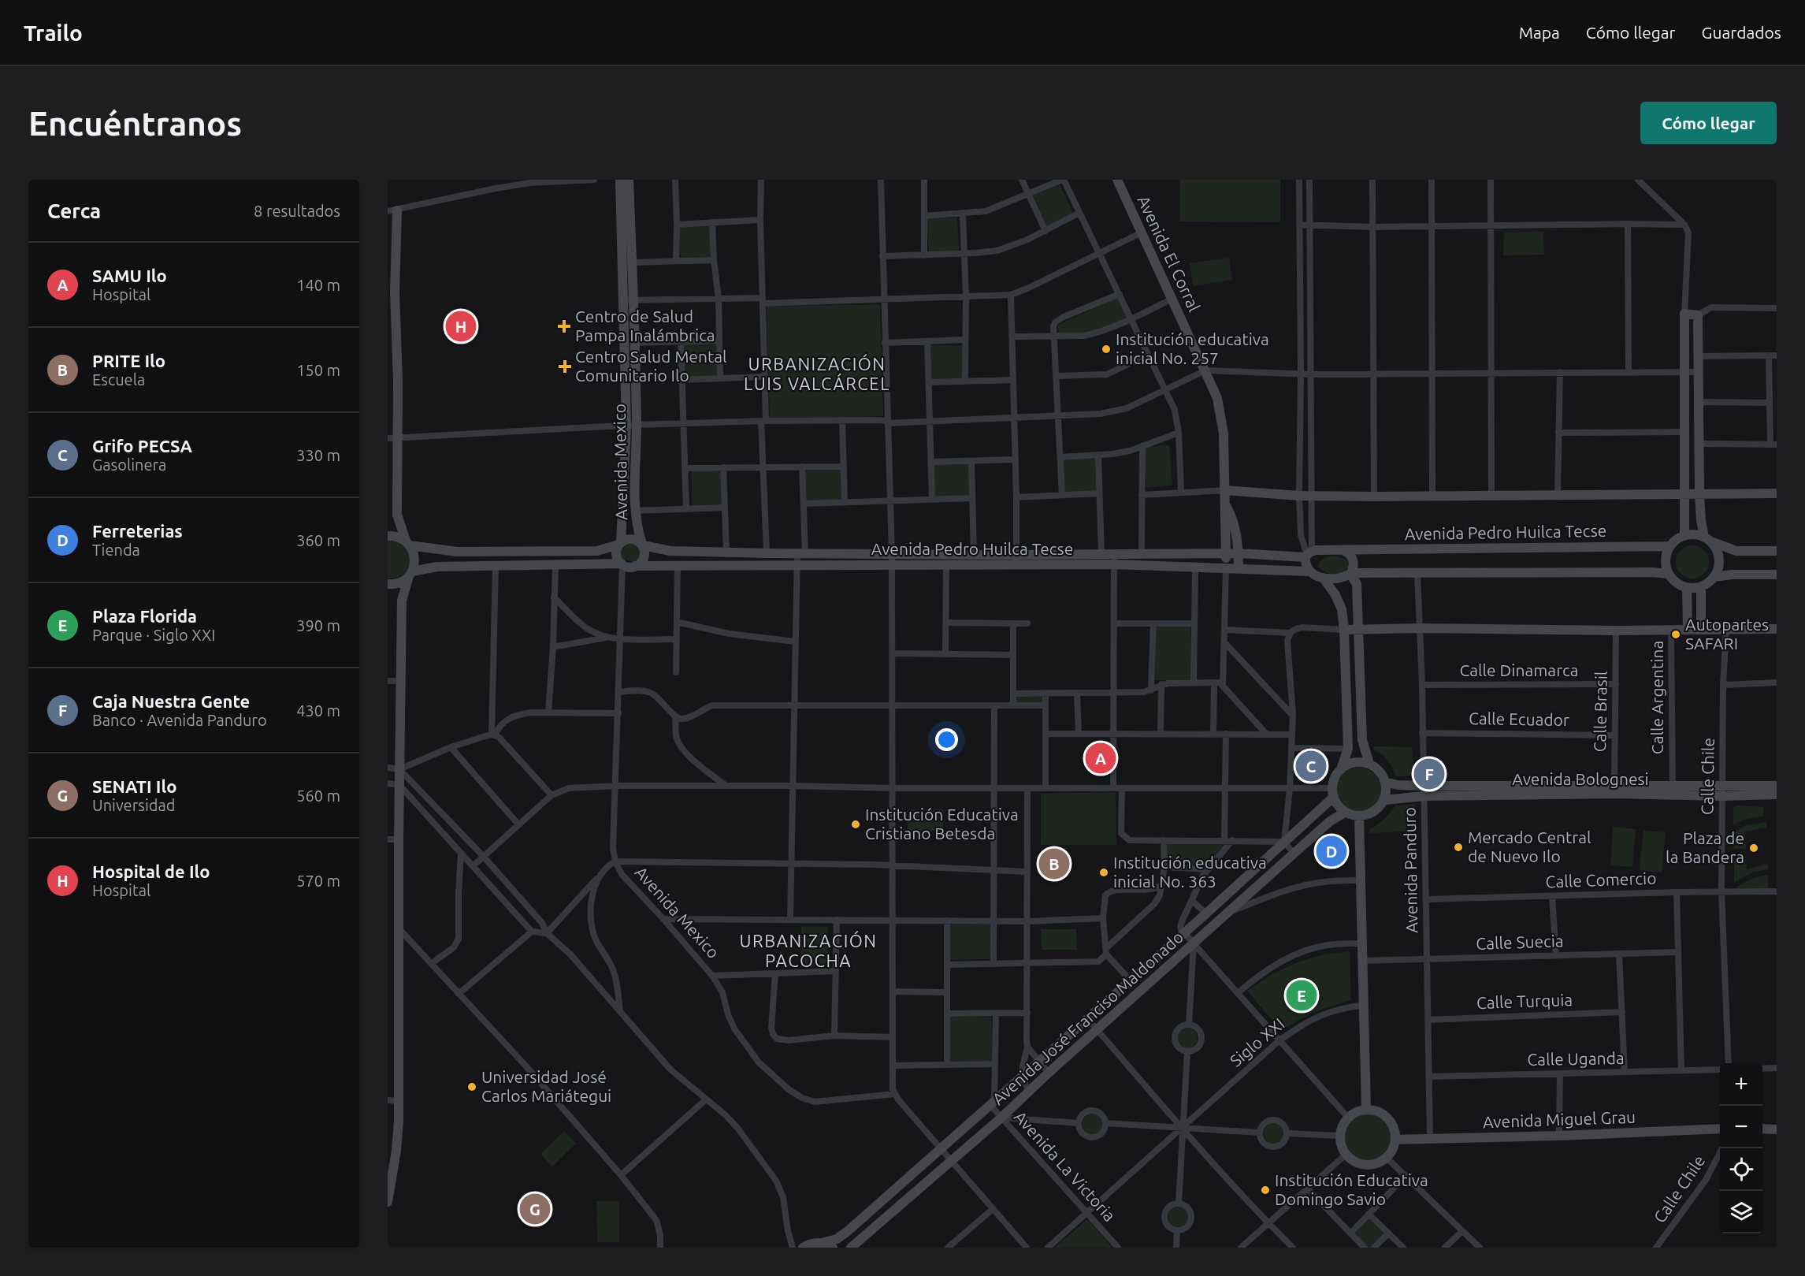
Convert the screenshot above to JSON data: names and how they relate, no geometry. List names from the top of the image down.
{
  "streets": {
    "street": [
      "Avenida El Corral",
      "Avenida Mexico",
      "Avenida Pedro Huilca Tecse",
      "Calle Dinamarca",
      "Calle Argentina",
      "Calle Brasil",
      "Calle Ecuador",
      "Calle Chile",
      "Avenida Bolognesi",
      "Avenida Panduro",
      "Calle Comercio",
      "Calle Suecia",
      "Calle Turquia",
      "Avenida José Franciso Maldonado",
      "Siglo XXI",
      "Calle Uganda",
      "Avenida Miguel Grau",
      "Avenida La Victoria"
    ]
  },
  "crossings": [
    ["Avenida El Corral", "Avenida Pedro Huilca Tecse"],
    ["Avenida Mexico", "Avenida Pedro Huilca Tecse"],
    ["Calle Dinamarca", "Calle Brasil"],
    ["Calle Dinamarca", "Avenida Panduro"],
    ["Calle Argentina", "Avenida Bolognesi"],
    ["Calle Brasil", "Calle Ecuador"],
    ["Calle Brasil", "Avenida Bolognesi"],
    ["Calle Ecuador", "Avenida Panduro"],
    ["Calle Chile", "Avenida Bolognesi"],
    ["Calle Chile", "Calle Comercio"],
    ["Avenida Bolognesi", "Avenida Panduro"],
    ["Avenida Bolognesi", "Avenida José Franciso Maldonado"],
    ["Avenida Panduro", "Calle Comercio"],
    ["Avenida Panduro", "Calle Suecia"],
    ["Avenida Panduro", "Calle Turquia"],
    ["Avenida Panduro", "Calle Uganda"],
    ["Avenida Panduro", "Avenida Miguel Grau"],
    ["Avenida José Franciso Maldonado", "Avenida La Victoria"],
    ["Siglo XXI", "Avenida La Victoria"]
  ],
  "districts": ["URBANIZACIÓN LUIS VALCÁRCEL", "URBANIZACIÓN PACOCHA"],
  "places": {
    "health": ["Centro de Salud Pampa Inalámbrica", "Centro Salud Mental Comunitario Ilo"],
    "other": [
      "Institución educativa inicial No. 257",
      "Autopartes SAFARI",
      "Institución Educativa Cristiano Betesda",
      "Mercado Central de Nuevo Ilo",
      "Plaza de la Bandera",
      "Institución educativa inicial No. 363",
      "Universidad José Carlos Mariátegui",
      "Institución Educativa Domingo Savio"
    ]
  },
  "page": {
    "header": "Trailo",
    "nav": ["Mapa", "Cómo llegar", "Guardados"],
    "buttons": "Cómo llegar",
    "title": "Encuéntranos",
    "heading": ["Cerca", "8 resultados"],
    "list": [
      {
        "mark": "A",
        "name": "SAMU Ilo",
        "note": "Hospital",
        "value": "140 m"
      },
      {
        "mark": "B",
        "name": "PRITE Ilo",
        "note": "Escuela",
        "value": "150 m"
      },
      {
        "mark": "C",
        "name": "Grifo PECSA",
        "note": "Gasolinera",
        "value": "330 m"
      },
      {
        "mark": "D",
        "name": "Ferreterias",
        "note": "Tienda",
        "value": "360 m"
      },
      {
        "mark": "E",
        "name": "Plaza Florida",
        "note": "Parque · Siglo XXI",
        "value": "390 m"
      },
      {
        "mark": "F",
        "name": "Caja Nuestra Gente",
        "note": "Banco · Avenida Panduro",
        "value": "430 m"
      },
      {
        "mark": "G",
        "name": "SENATI Ilo",
        "note": "Universidad",
        "value": "560 m"
      },
      {
        "mark": "H",
        "name": "Hospital de Ilo",
        "note": "Hospital",
        "value": "570 m"
      }
    ],
    "pins": [
      "H",
      "A",
      "C",
      "F",
      "D",
      "B",
      "E",
      "G"
    ],
    "map_buttons": ["+", "−"]
  }
}
